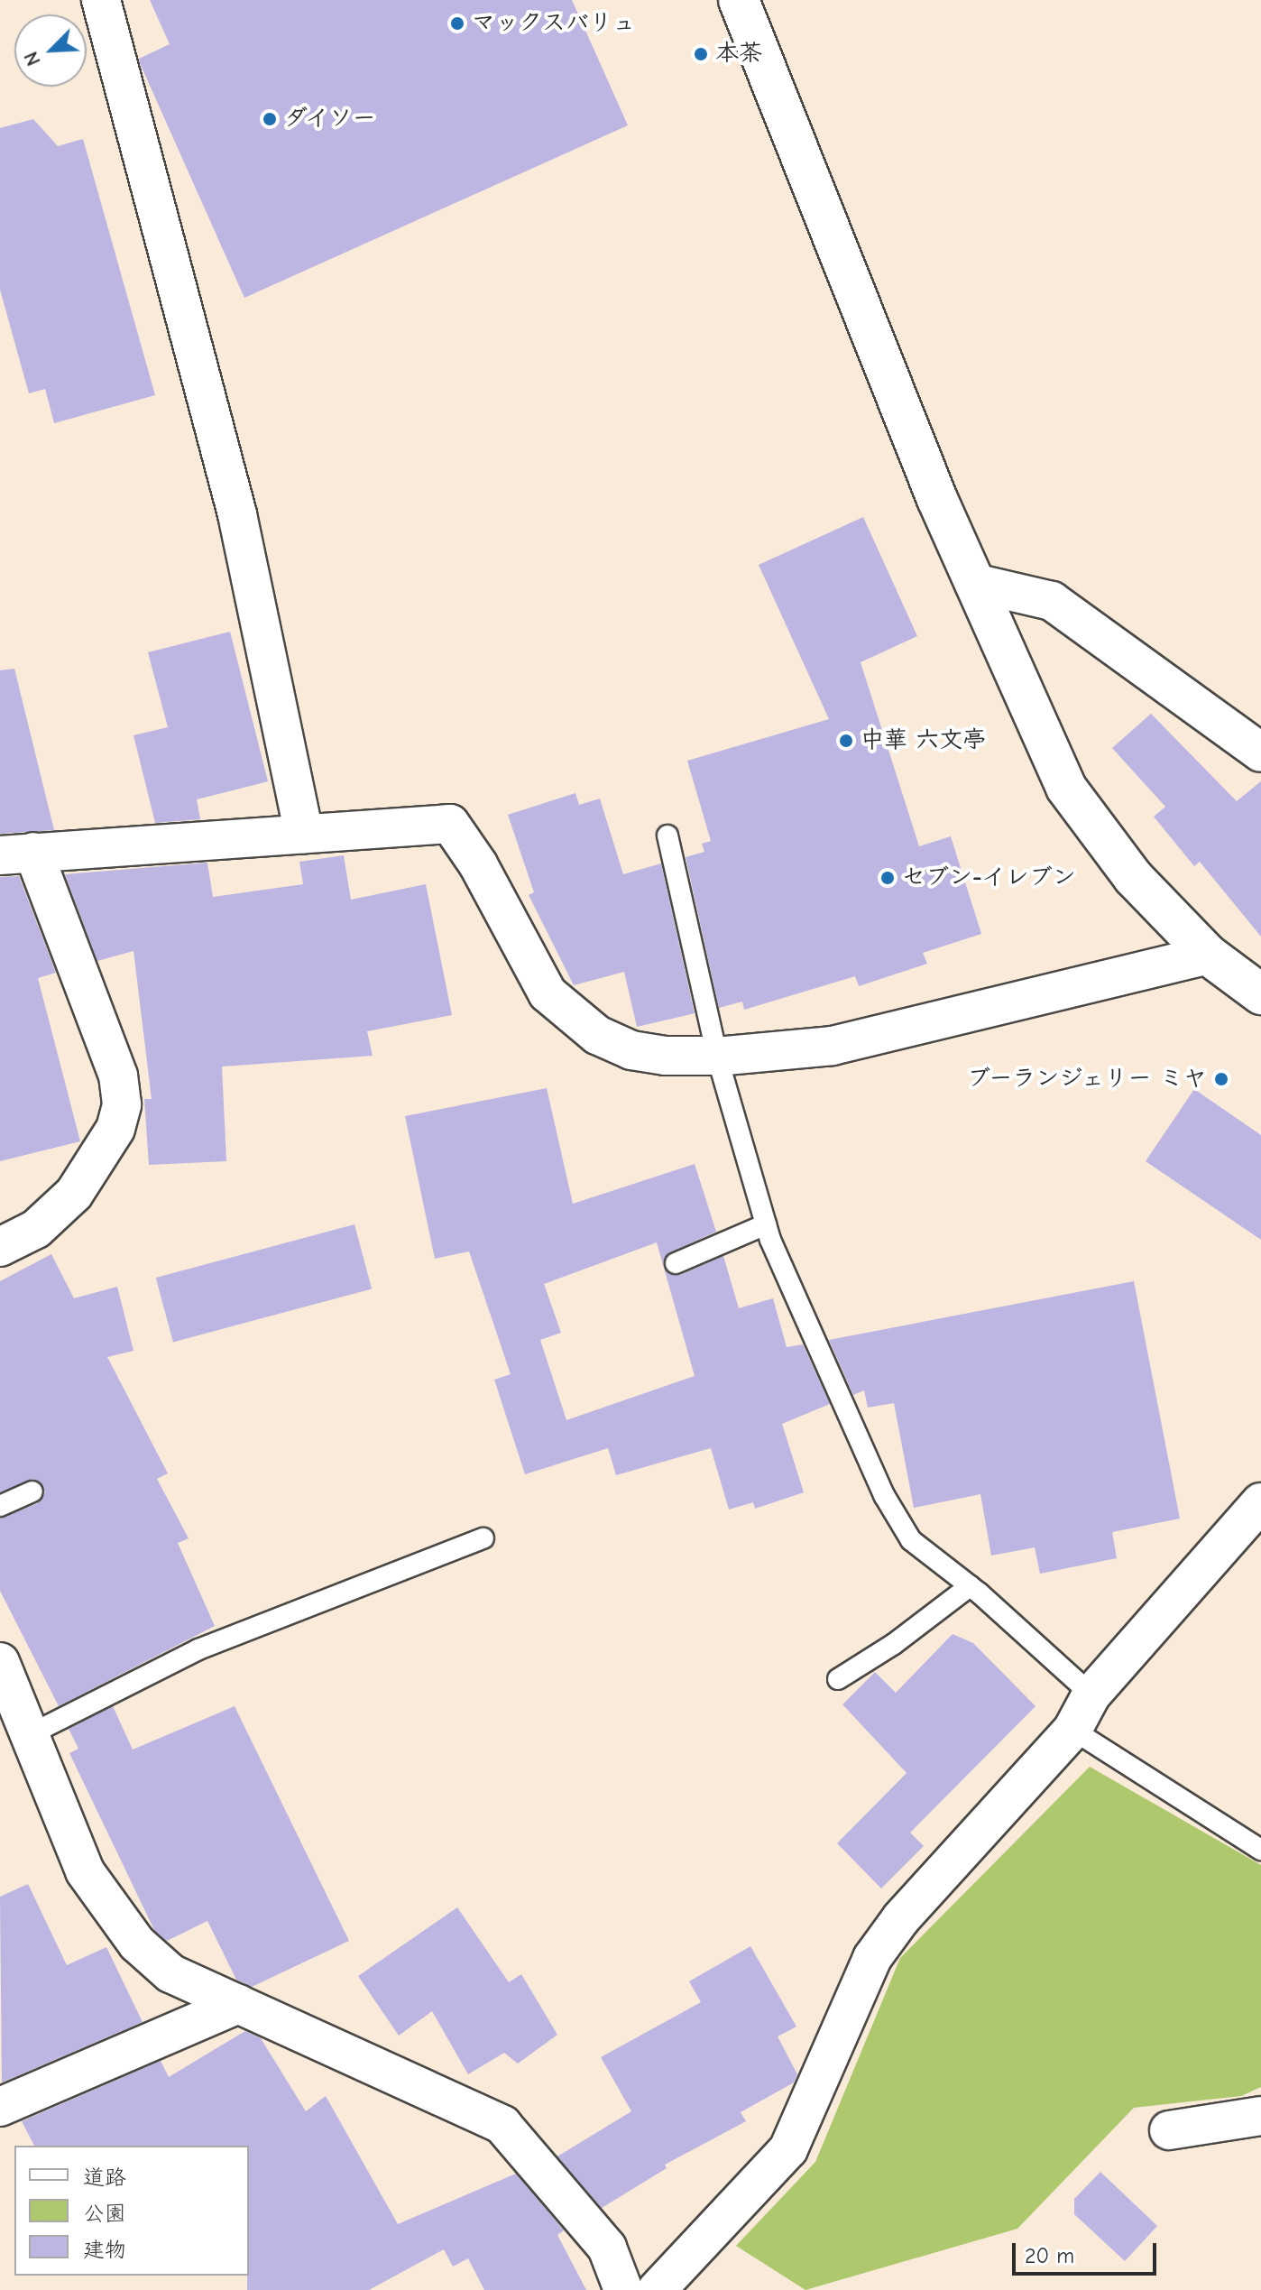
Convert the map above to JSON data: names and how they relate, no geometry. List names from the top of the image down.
{
  "places": [
    "マックスバリュ",
    "本茶",
    "ダイソー",
    "中華 六文亭",
    "セブン-イレブン",
    "ブーランジェリー ミヤ"
  ],
  "legend": ["道路", "公園", "建物"],
  "scale_bar": "20 m",
  "north": "bottom left"
}
